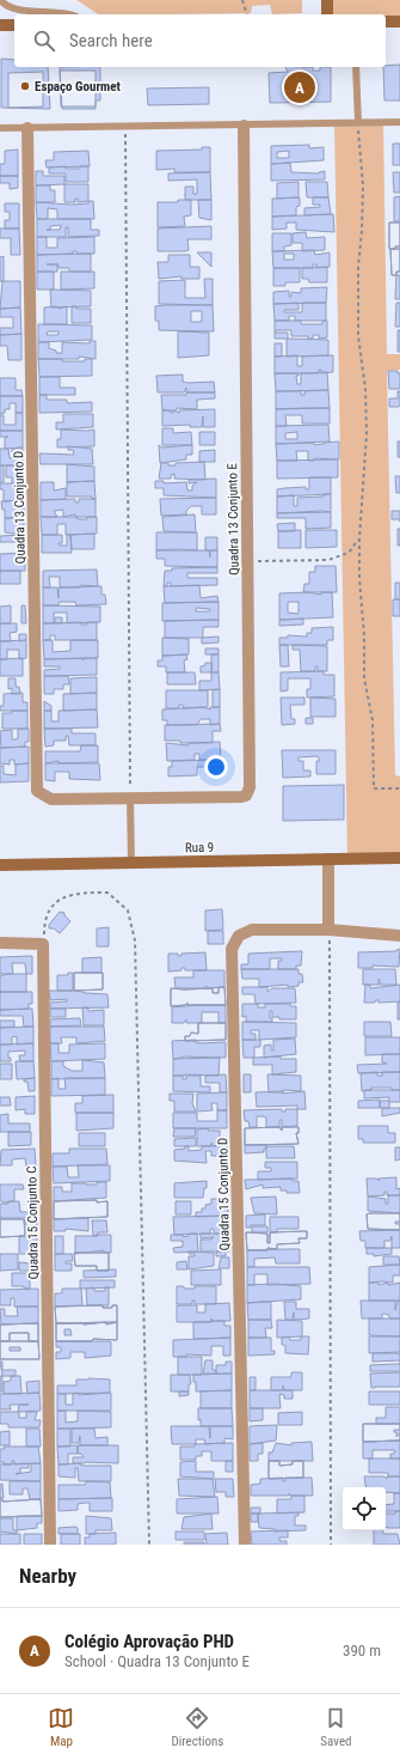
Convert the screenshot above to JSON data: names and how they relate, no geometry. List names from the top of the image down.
{
  "streets": {
    "street": [
      "Quadra 13 Conjunto D",
      "Quadra 13 Conjunto E",
      "Rua 9",
      "Quadra 15 Conjunto D",
      "Quadra 15 Conjunto C"
    ]
  },
  "crossings": [
    ["Quadra 13 Conjunto D", "Quadra 13 Conjunto E"]
  ],
  "places": ["Espaço Gourmet"],
  "page": {
    "search": "Search here",
    "pins": "A",
    "heading": "Nearby",
    "list": [
      {
        "mark": "A",
        "name": "Colégio Aprovação PHD",
        "note": "School · Quadra 13 Conjunto E",
        "value": "390 m"
      }
    ],
    "nav": ["Map", "Directions", "Saved"]
  }
}
